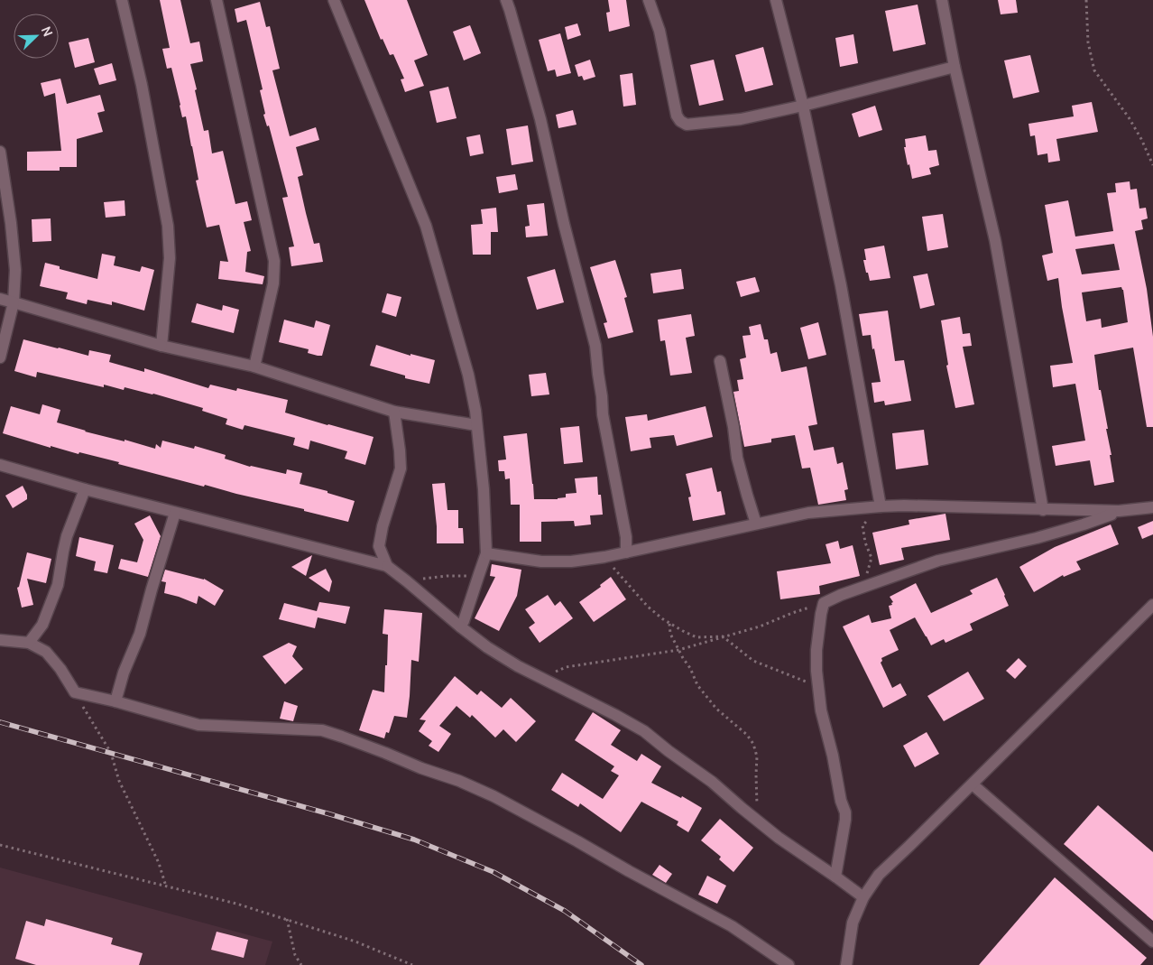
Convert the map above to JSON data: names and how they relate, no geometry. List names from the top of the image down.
{
  "north": "top right"
}
